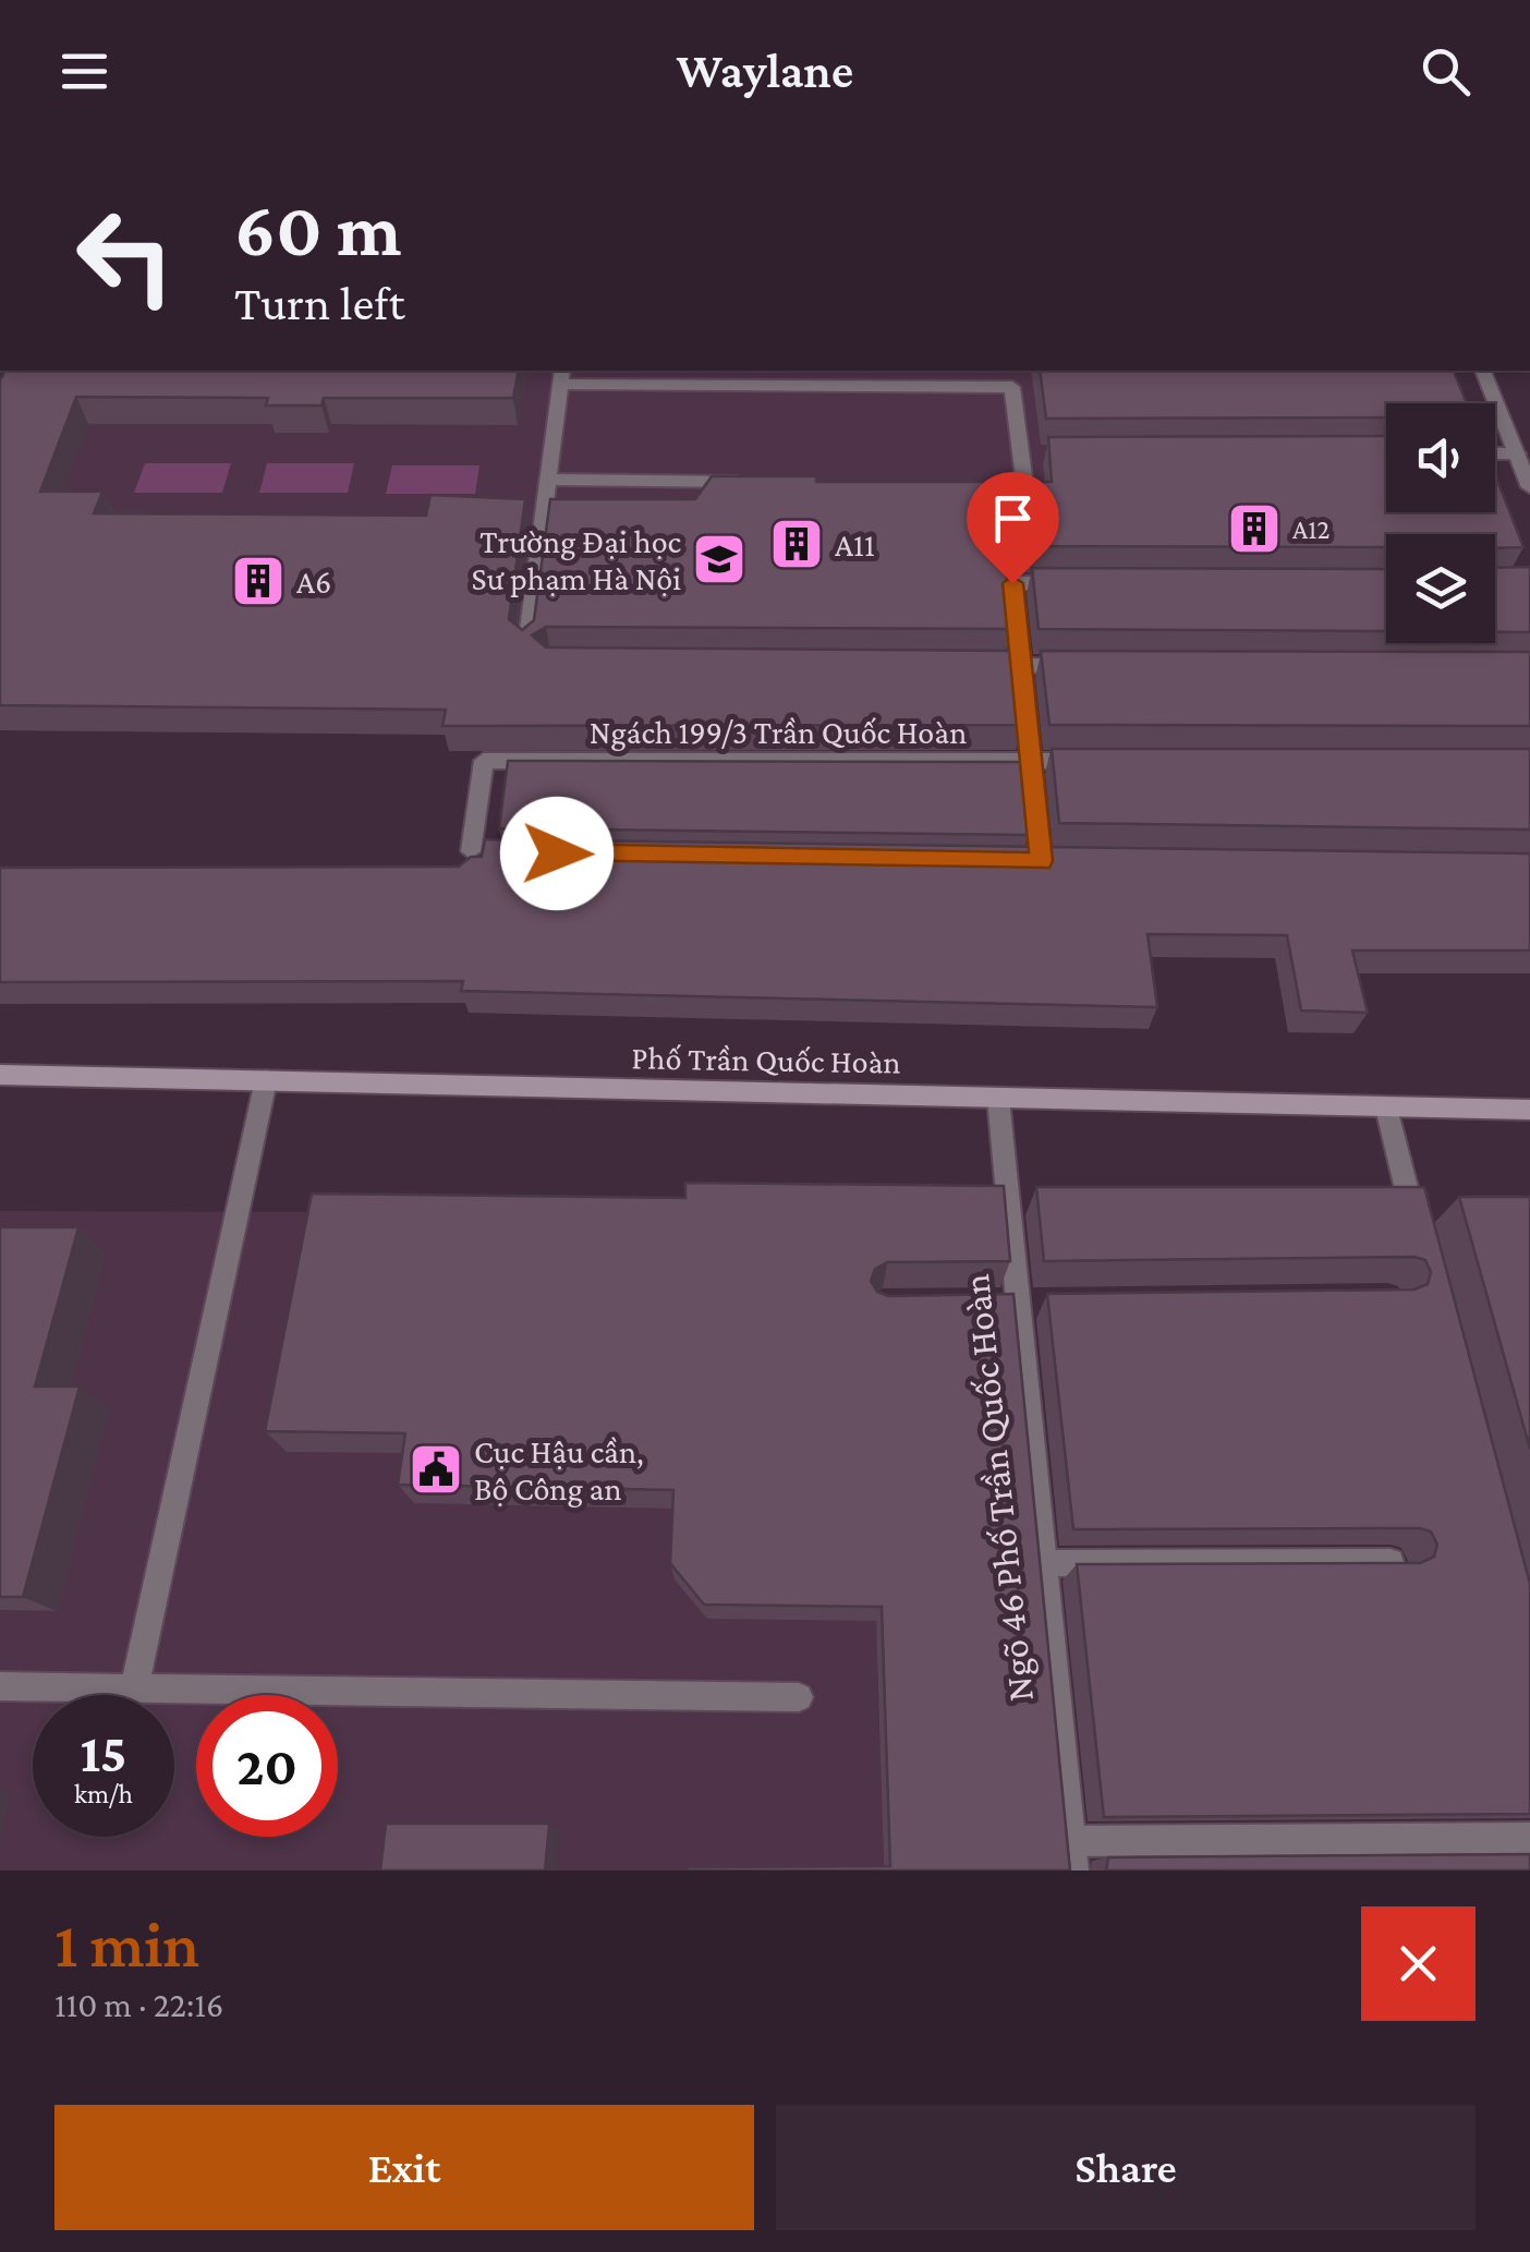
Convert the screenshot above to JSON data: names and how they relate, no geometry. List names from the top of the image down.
{
  "streets": {
    "street": ["Ngách 199/3 Trần Quốc Hoàn", "Phố Trần Quốc Hoàn", "Ngõ 46 Phố Trần Quốc Hoàn"]
  },
  "crossings": [
    ["Phố Trần Quốc Hoàn", "Ngõ 46 Phố Trần Quốc Hoàn"]
  ],
  "places": {
    "building": ["A12", "A11", "A6"],
    "school or university": ["Trường Đại học Sư phạm Hà Nội"],
    "public building": ["Cục Hậu cần, Bộ Công an"]
  },
  "page": {
    "header": "Waylane",
    "turn": ["60 m", "Turn left"],
    "speed": "15 km/h",
    "limit": "20",
    "heading": ["1 min", "110 m · 22:16"],
    "buttons": ["Exit", "Share"]
  }
}
